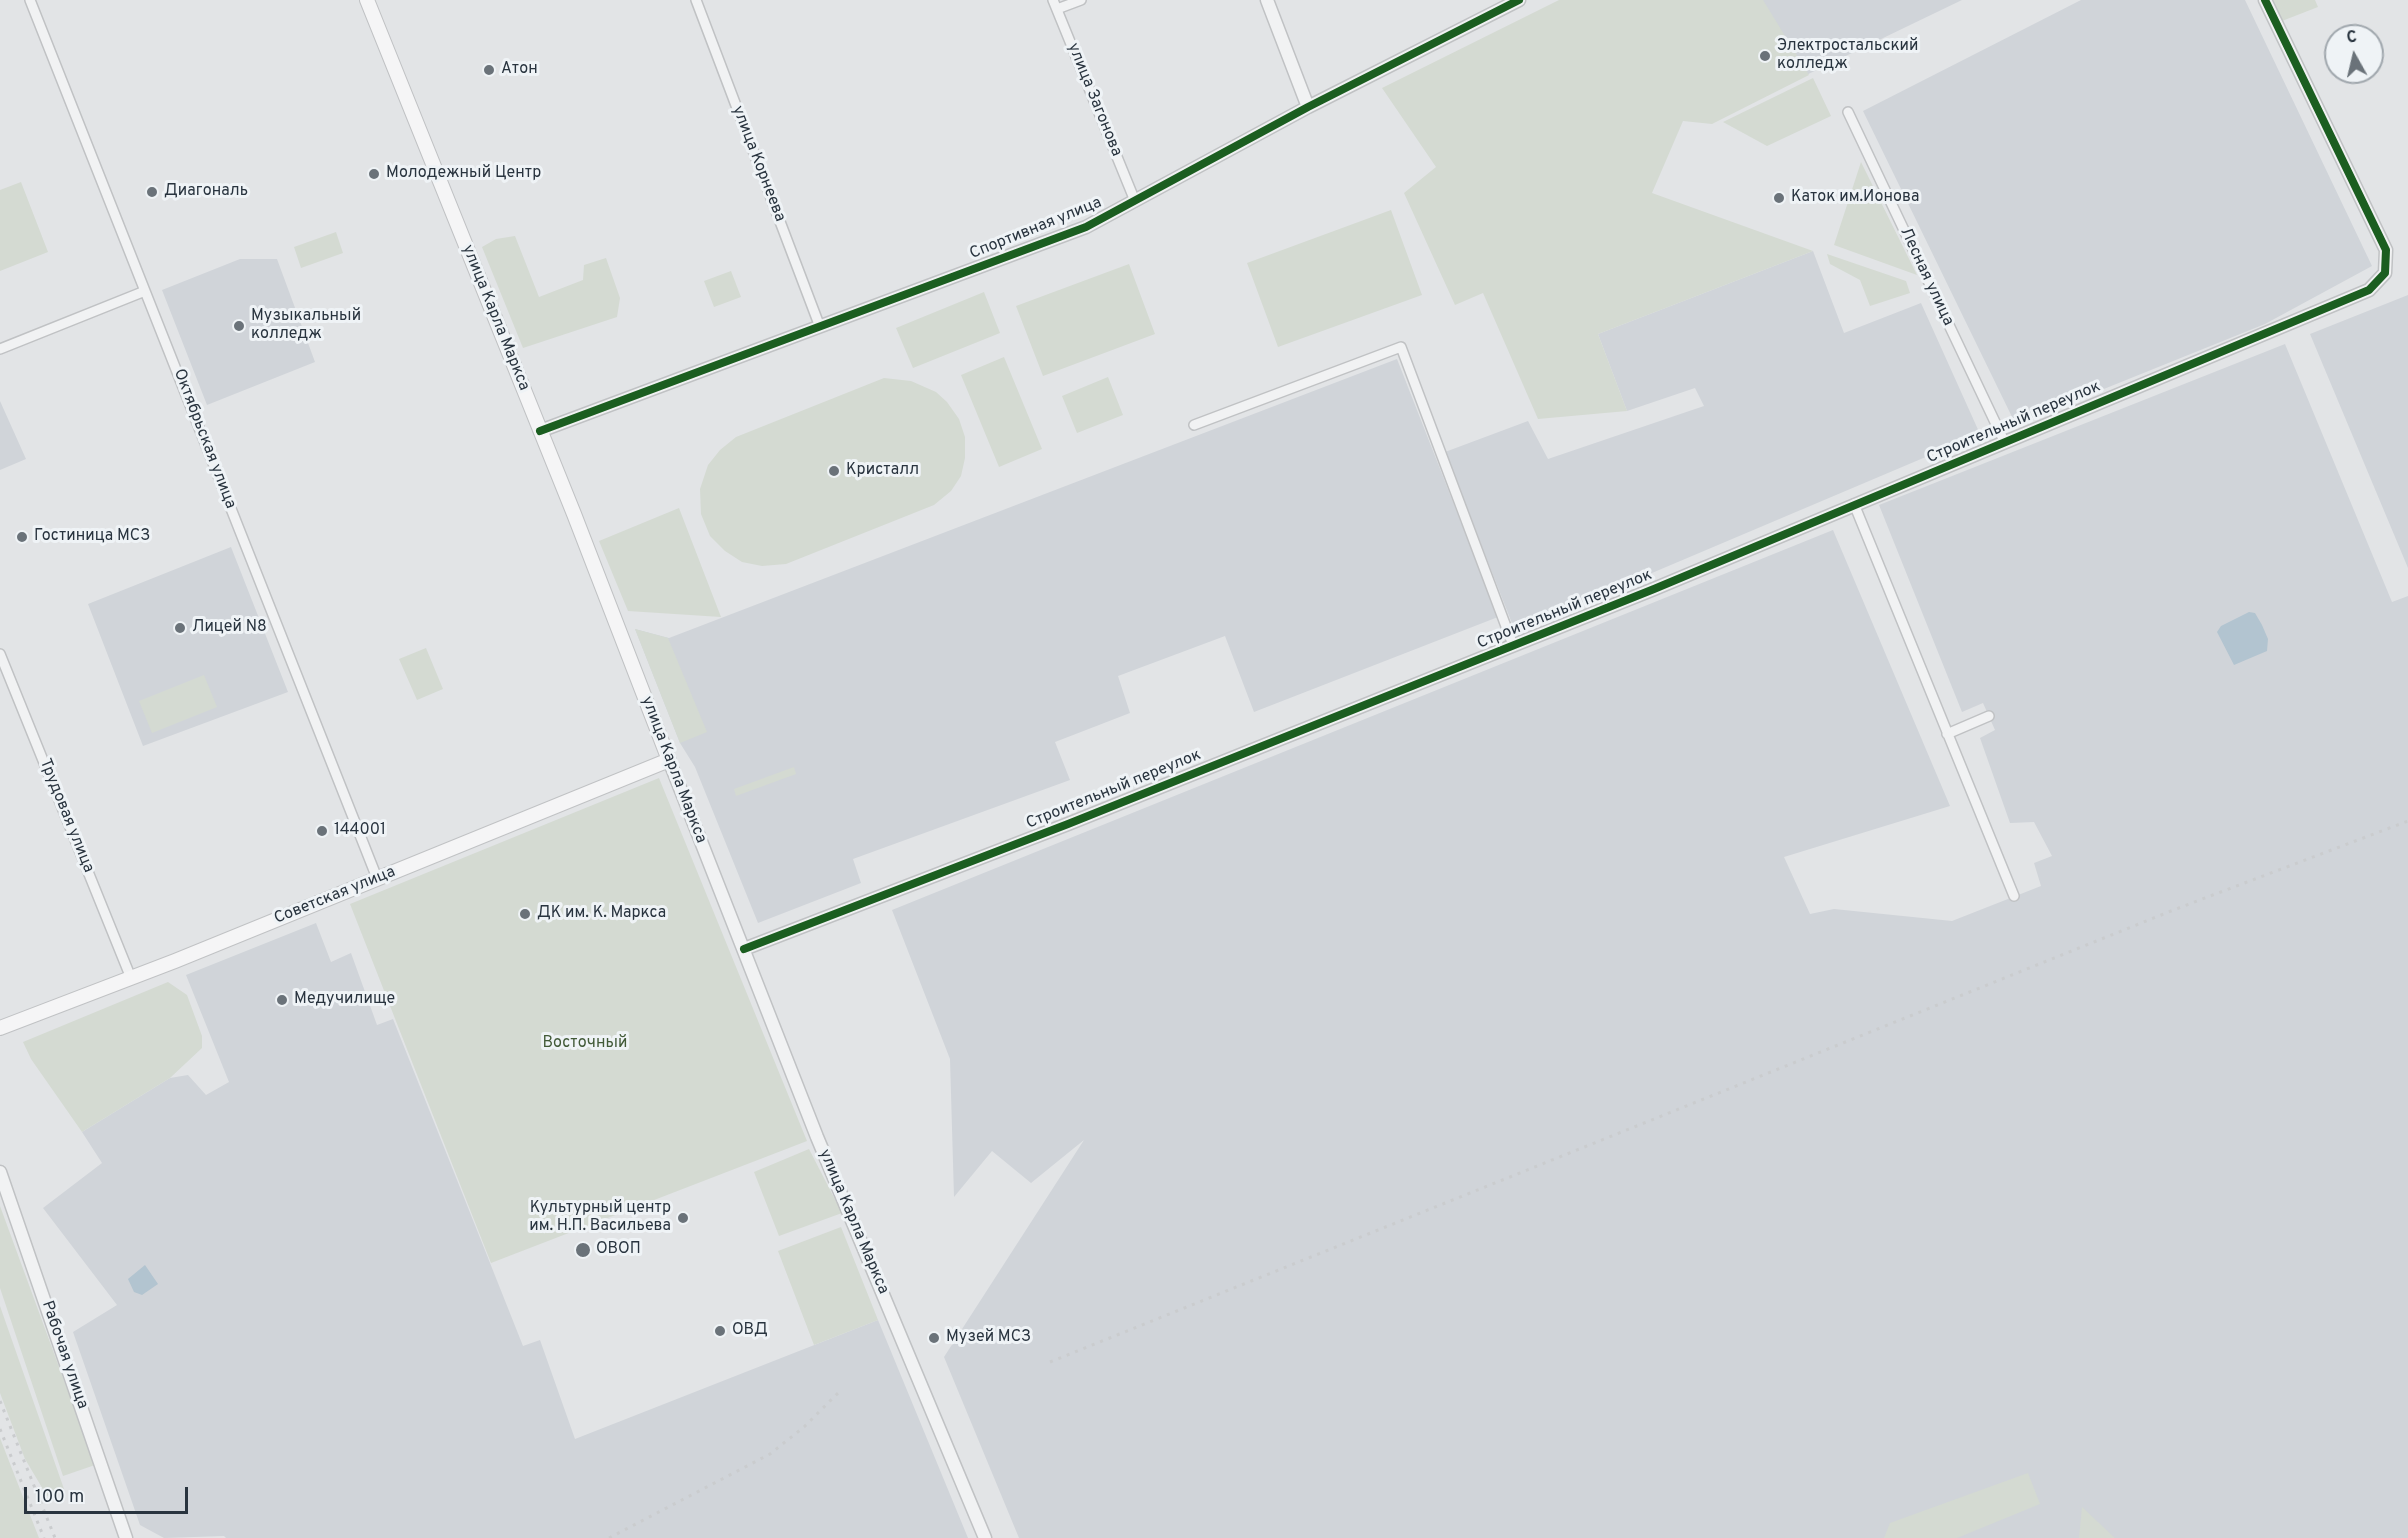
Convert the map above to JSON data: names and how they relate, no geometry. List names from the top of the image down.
{
  "streets": {
    "main road": ["улица Карла Маркса", "Советская улица"],
    "street": [
      "улица Загонова",
      "улица Корнеева",
      "Спортивная улица",
      "Лесная улица",
      "Строительный переулок",
      "Октябрьская улица",
      "Трудовая улица",
      "Рабочая улица"
    ]
  },
  "crossings": [
    ["улица Загонова", "Спортивная улица"],
    ["улица Корнеева", "Спортивная улица"],
    ["Спортивная улица", "улица Карла Маркса"],
    ["Лесная улица", "Строительный переулок"],
    ["улица Карла Маркса", "Строительный переулок"],
    ["улица Карла Маркса", "Советская улица"],
    ["Октябрьская улица", "Советская улица"],
    ["Трудовая улица", "Советская улица"]
  ],
  "parks": ["Восточный"],
  "places": [
    "Электростальский колледж",
    "Атон",
    "Молодежный Центр",
    "Диагональ",
    "Каток им.Ионова",
    "Музыкальный колледж",
    "Кристалл",
    "Гостиница МСЗ",
    "Лицей N8",
    "144001",
    "ДК им. К. Маркса",
    "Медучилище",
    "Культурный центр им. Н.П. Васильева",
    "ОВОП",
    "ОВД",
    "Музей МСЗ"
  ],
  "scale_bar": "100 m",
  "north": "top"
}
